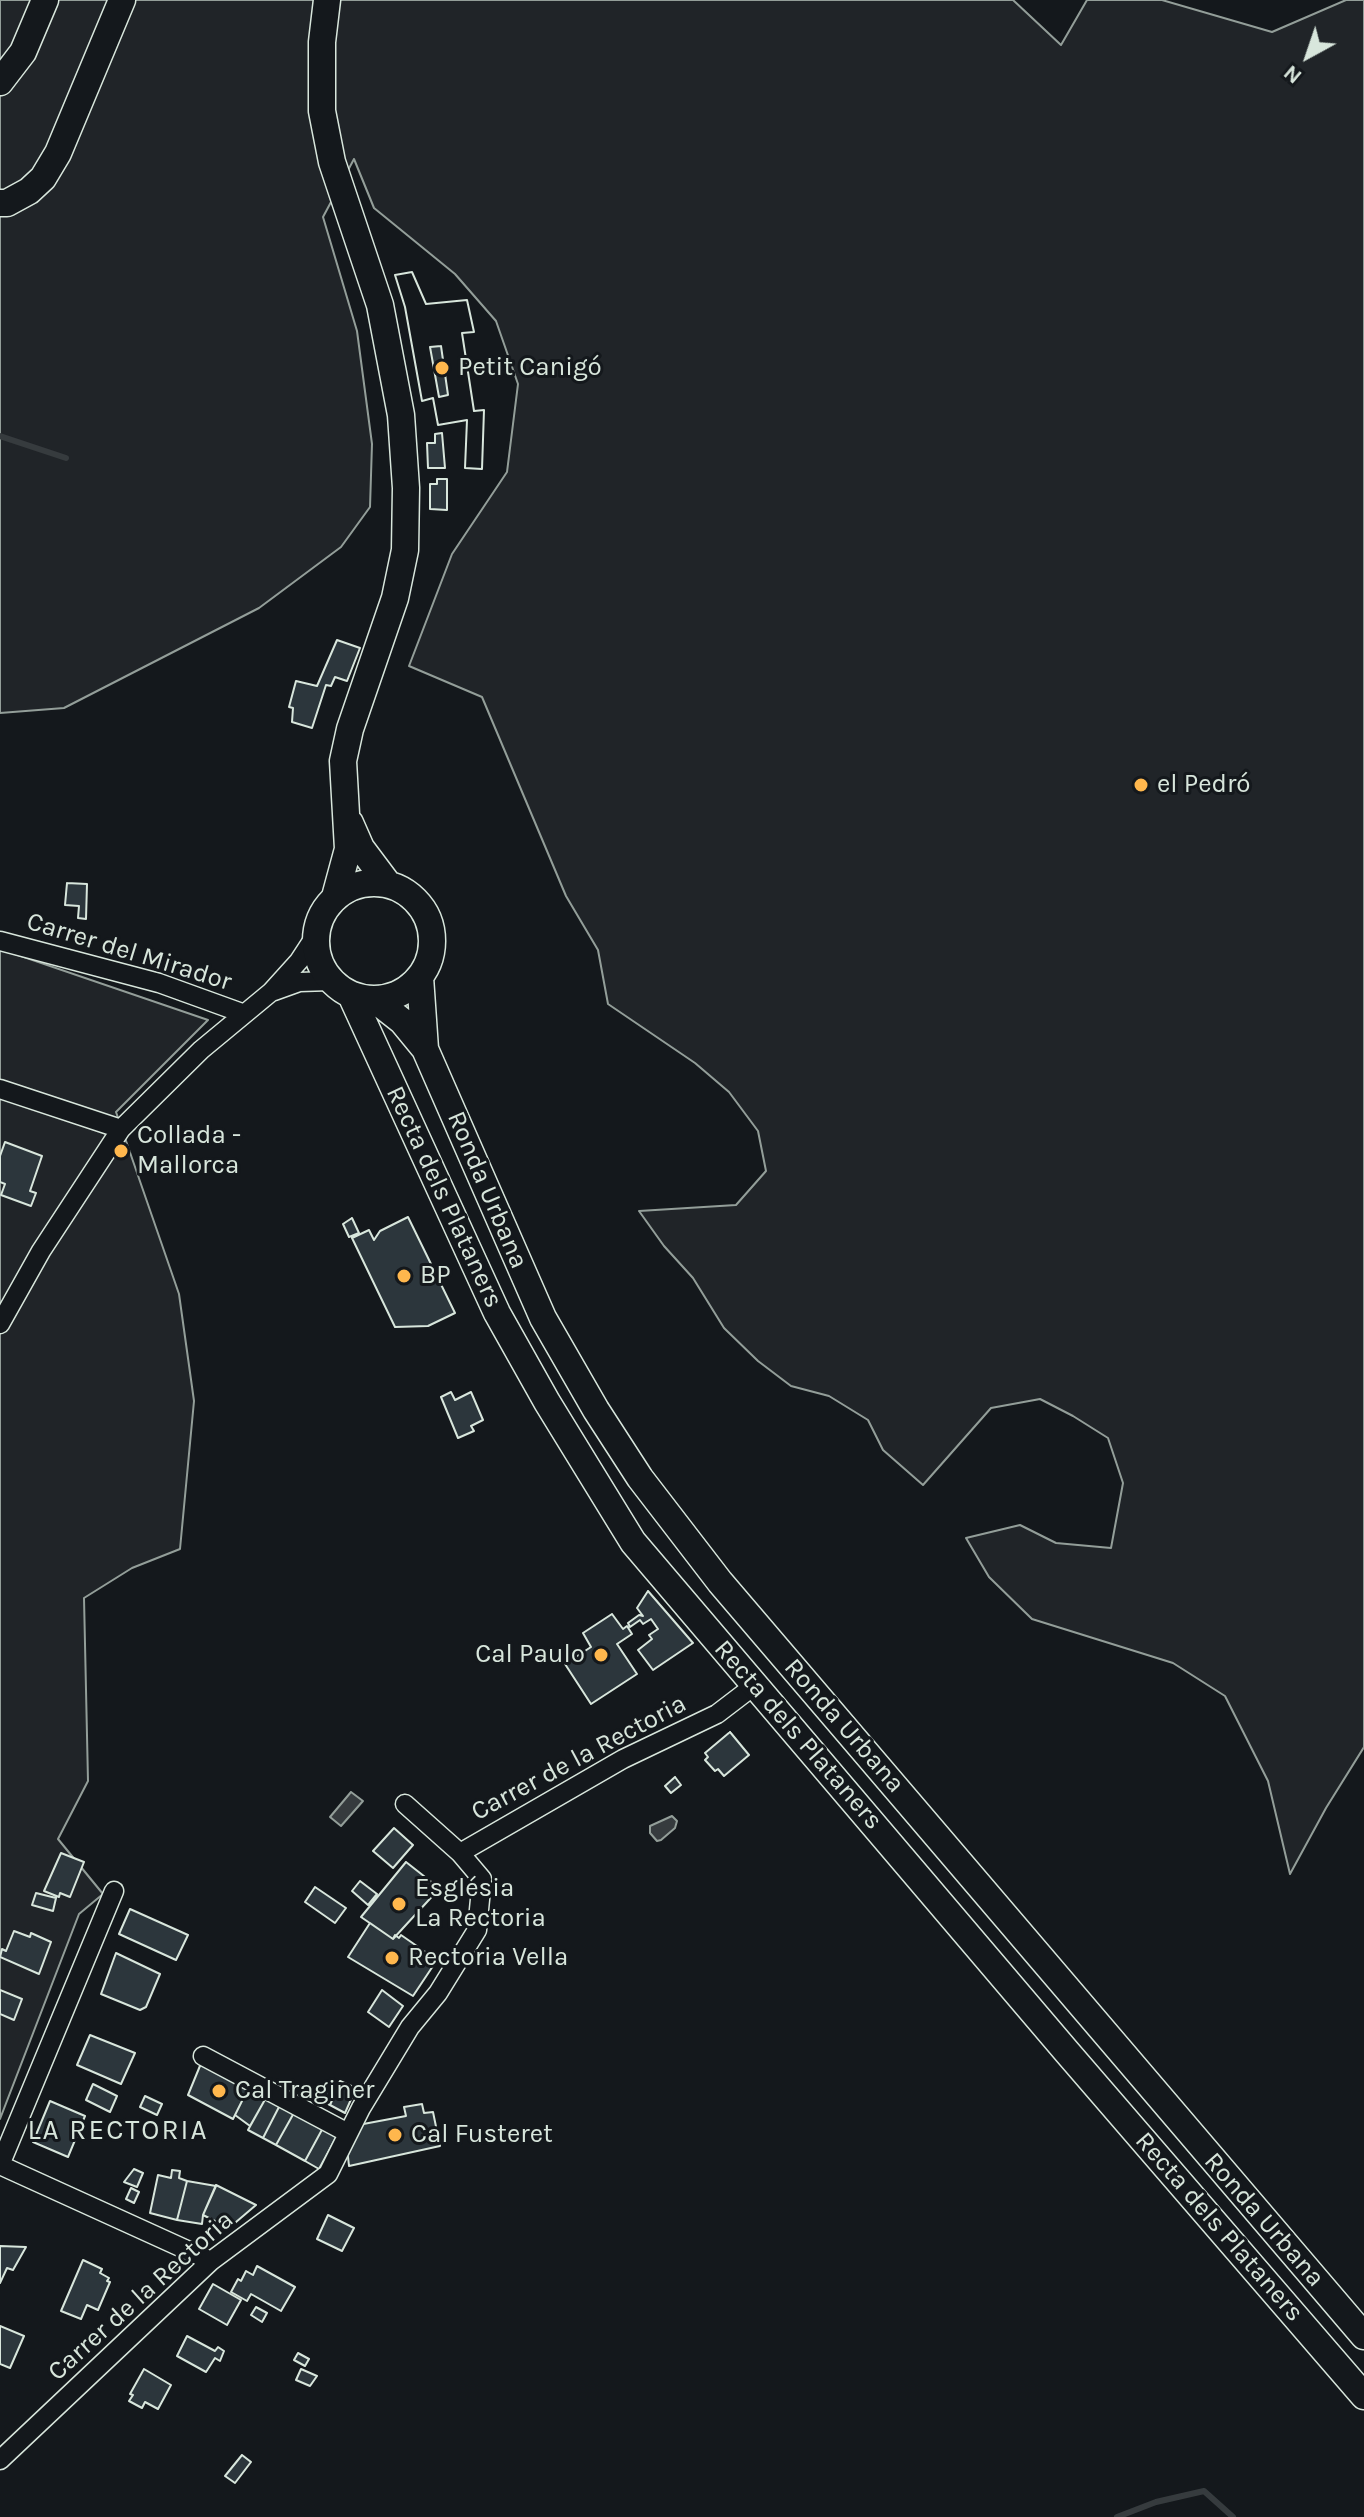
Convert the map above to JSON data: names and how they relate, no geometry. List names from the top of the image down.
{
  "streets": {
    "main road": ["Ronda Urbana", "Recta dels Plataners"],
    "street": ["Carrer del Mirador", "Carrer de la Rectoria"]
  },
  "crossings": [
    ["Ronda Urbana", "Recta dels Plataners"],
    ["Recta dels Plataners", "Carrer de la Rectoria"]
  ],
  "districts": ["LA RECTORIA"],
  "places": [
    "Petit Canigó",
    "el Pedró",
    "Collada - Mallorca",
    "BP",
    "Cal Paulo",
    "Església La Rectoria",
    "Rectoria Vella",
    "Cal Traginer",
    "Cal Fusteret"
  ],
  "north": "bottom left"
}
